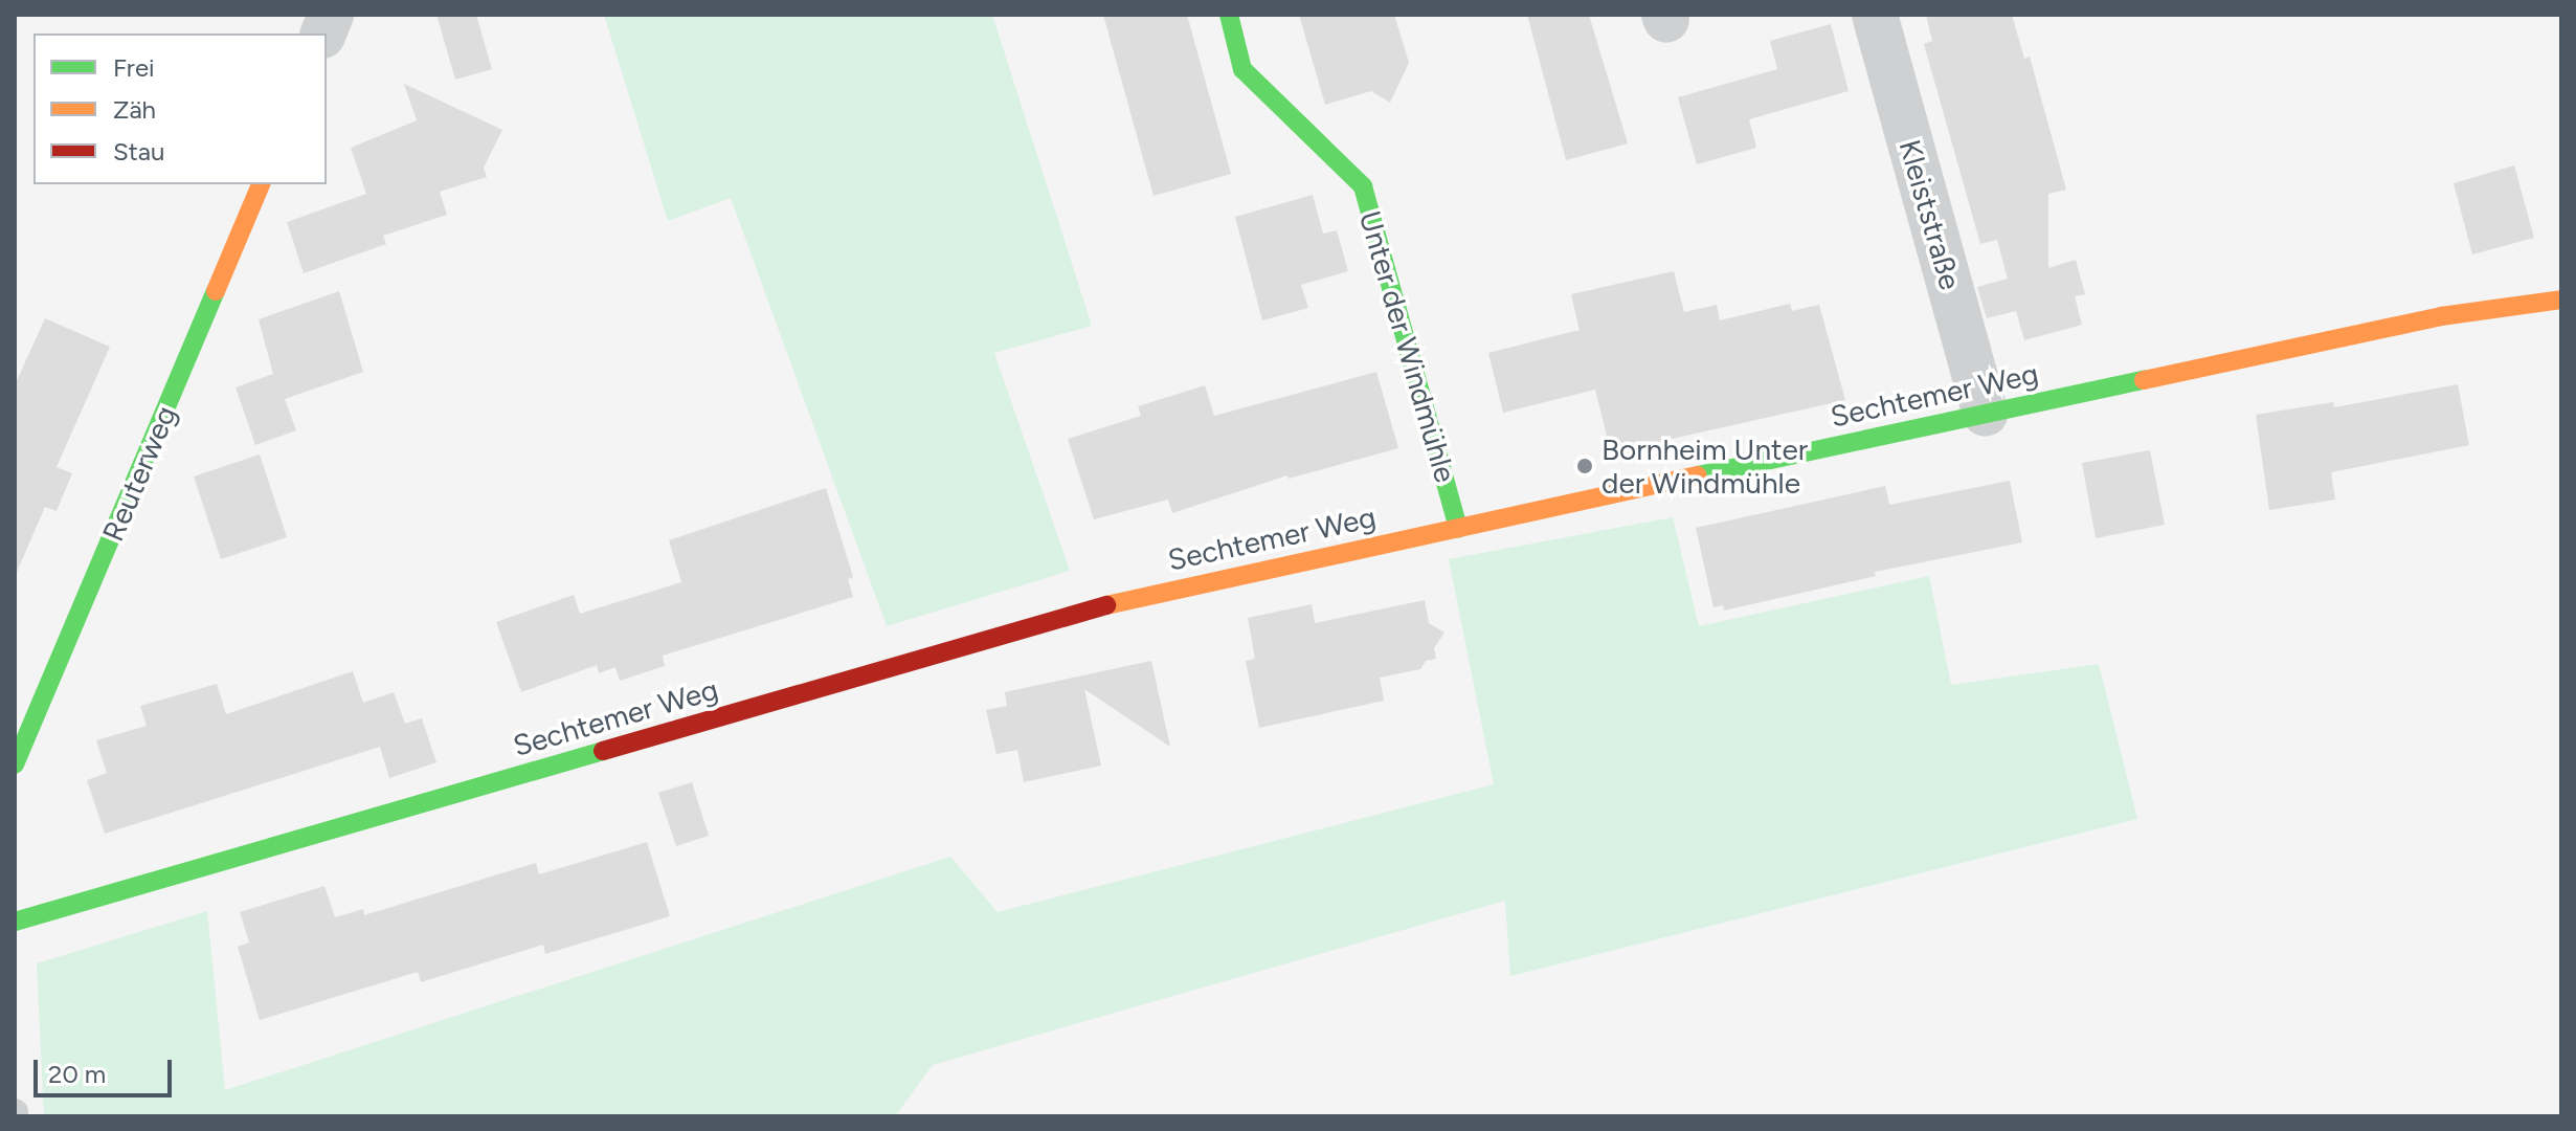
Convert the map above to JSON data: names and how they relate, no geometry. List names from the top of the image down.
{
  "streets": {
    "street": [
      "Kleiststraße",
      "Unter der Windmühle",
      "Sechtemer Weg",
      "Reuterweg"
    ]
  },
  "crossings": [
    ["Kleiststraße", "Sechtemer Weg"],
    ["Unter der Windmühle", "Sechtemer Weg"]
  ],
  "places": ["Bornheim Unter der Windmühle"],
  "legend": ["Frei", "Zäh", "Stau"],
  "scale_bar": "20 m"
}
